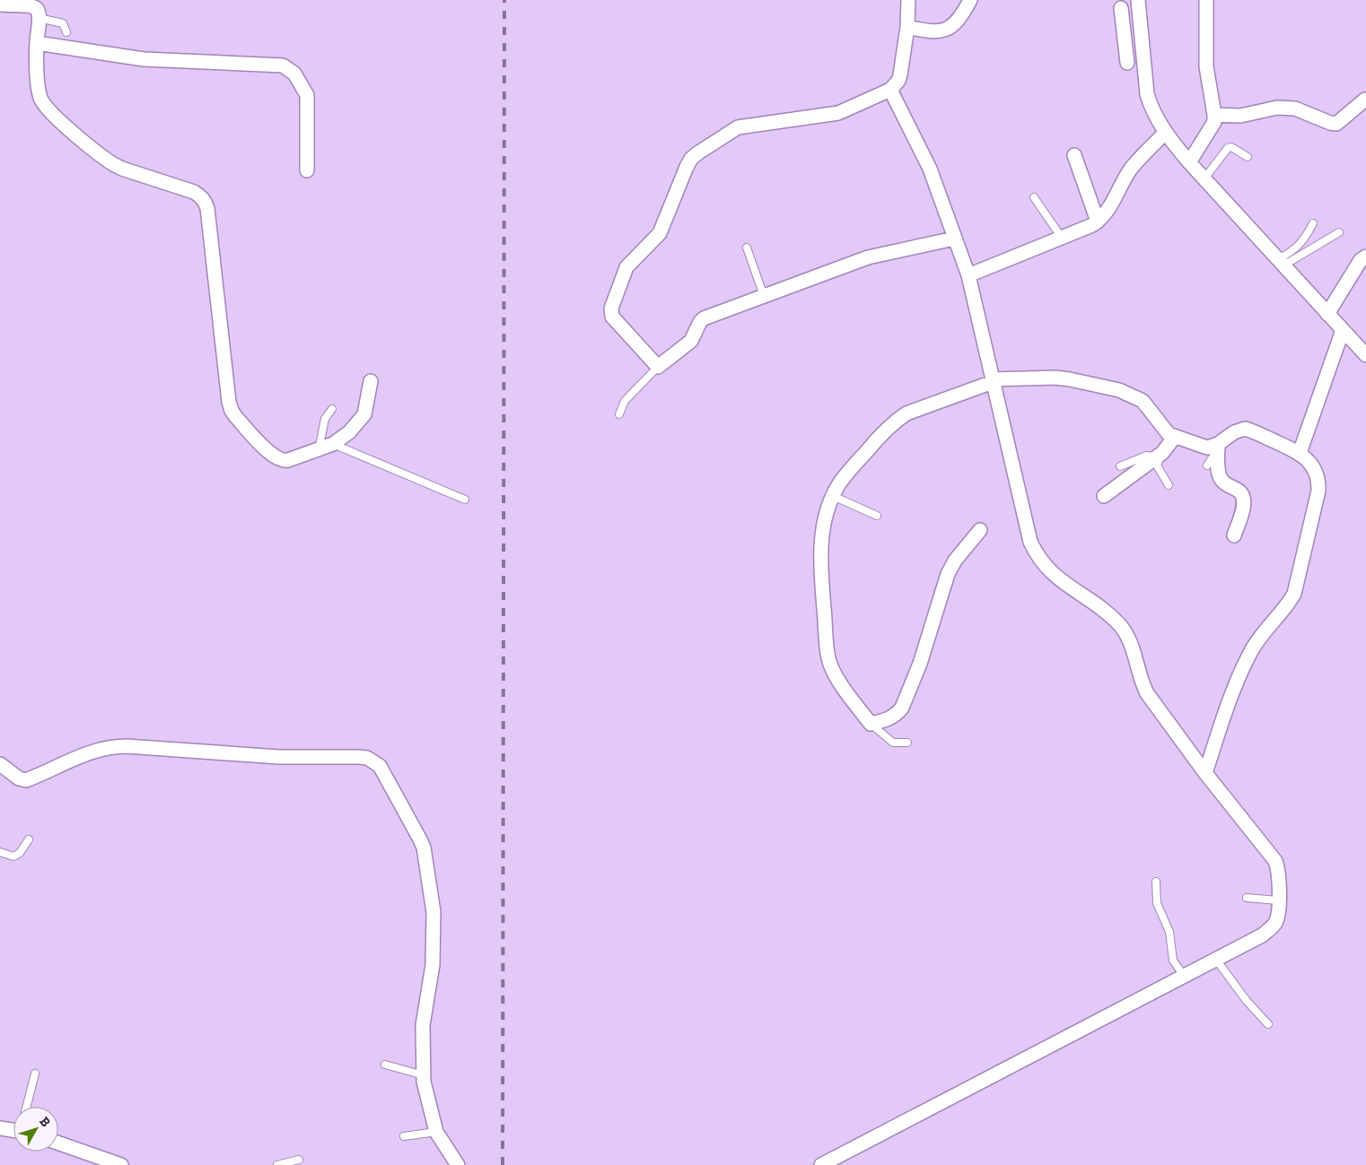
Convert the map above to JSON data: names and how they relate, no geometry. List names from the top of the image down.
{
  "north": "top right"
}
